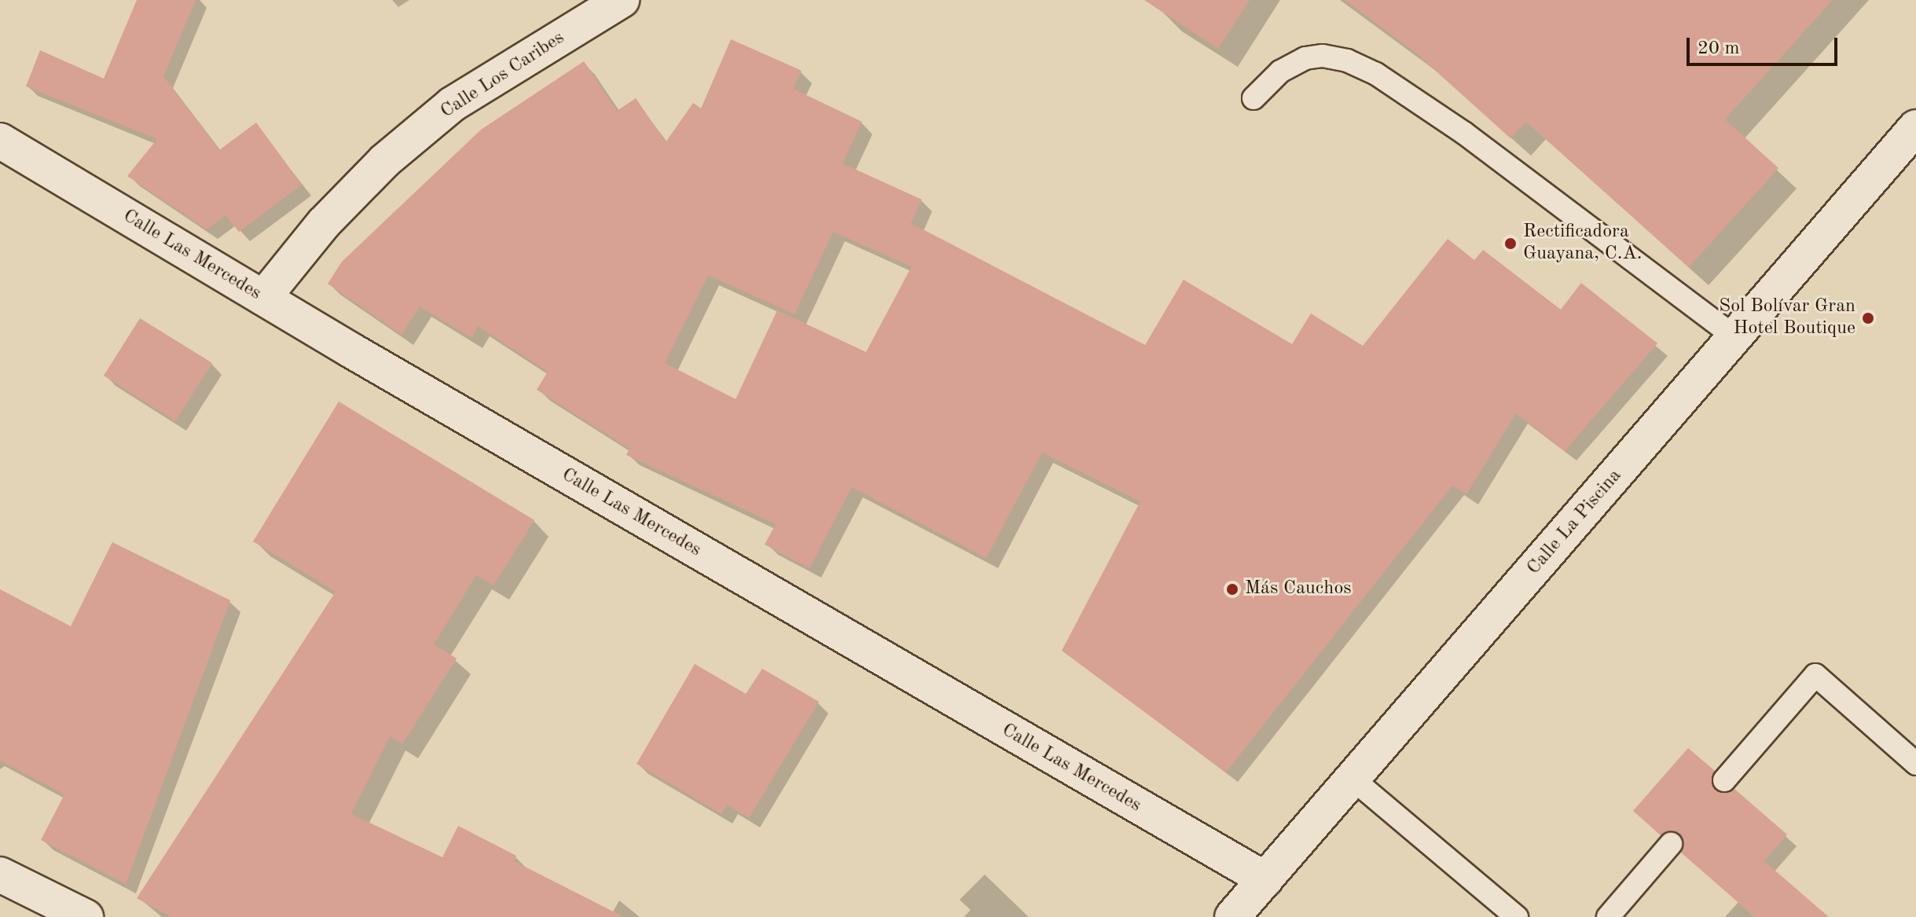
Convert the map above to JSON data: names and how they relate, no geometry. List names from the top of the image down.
{
  "streets": {
    "street": ["Calle Los Caribes", "Calle Las Mercedes", "Calle La Piscina"]
  },
  "crossings": [
    ["Calle Los Caribes", "Calle Las Mercedes"],
    ["Calle Las Mercedes", "Calle La Piscina"]
  ],
  "places": ["Rectificadora Guayana, C.A.", "Sol Bolívar Gran Hotel Boutique", "Más Cauchos"],
  "scale_bar": "20 m"
}
